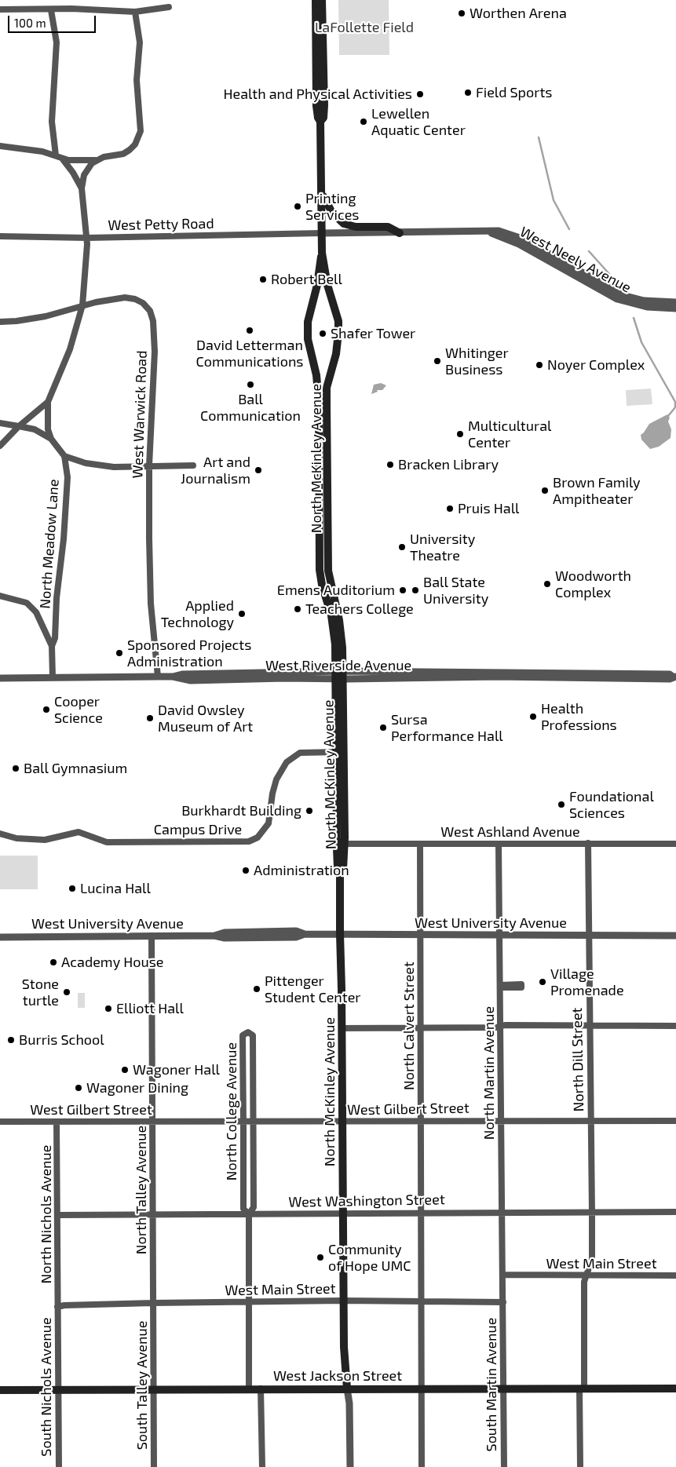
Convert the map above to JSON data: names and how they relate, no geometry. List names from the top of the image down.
{
  "streets": {
    "main road": ["North McKinley Avenue", "West Jackson Street"],
    "street": [
      "West Petty Road",
      "West Neely Avenue",
      "West Warwick Road",
      "North Meadow Lane",
      "West Riverside Avenue",
      "Campus Drive",
      "West Ashland Avenue",
      "West University Avenue",
      "North Calvert Street",
      "North Dill Street",
      "North Martin Avenue",
      "West Gilbert Street",
      "North College Avenue",
      "North Talley Avenue",
      "West Washington Street",
      "North Nichols Avenue",
      "West Main Street",
      "South Martin Avenue",
      "South Talley Avenue",
      "South Nichols Avenue"
    ]
  },
  "crossings": [
    ["West Petty Road", "West Neely Avenue"],
    ["West Petty Road", "North McKinley Avenue"],
    ["West Petty Road", "North Meadow Lane"],
    ["West Neely Avenue", "North McKinley Avenue"],
    ["West Warwick Road", "North Meadow Lane"],
    ["West Warwick Road", "West Riverside Avenue"],
    ["North McKinley Avenue", "West Riverside Avenue"],
    ["North McKinley Avenue", "Campus Drive"],
    ["North McKinley Avenue", "West Ashland Avenue"],
    ["North McKinley Avenue", "West University Avenue"],
    ["North McKinley Avenue", "West Gilbert Street"],
    ["North McKinley Avenue", "West Washington Street"],
    ["North McKinley Avenue", "West Main Street"],
    ["North McKinley Avenue", "West Jackson Street"],
    ["West Ashland Avenue", "North Calvert Street"],
    ["West Ashland Avenue", "North Dill Street"],
    ["West Ashland Avenue", "North Martin Avenue"],
    ["West University Avenue", "North Calvert Street"],
    ["West University Avenue", "North Dill Street"],
    ["West University Avenue", "North Martin Avenue"],
    ["West University Avenue", "North Talley Avenue"],
    ["North Calvert Street", "West Gilbert Street"],
    ["North Calvert Street", "West Washington Street"],
    ["North Calvert Street", "West Main Street"],
    ["North Calvert Street", "West Jackson Street"],
    ["North Dill Street", "West Gilbert Street"],
    ["North Dill Street", "West Washington Street"],
    ["North Dill Street", "West Main Street"],
    ["North Dill Street", "West Jackson Street"],
    ["North Martin Avenue", "West Gilbert Street"],
    ["North Martin Avenue", "West Washington Street"],
    ["North Martin Avenue", "West Main Street"],
    ["North Martin Avenue", "South Martin Avenue"],
    ["West Gilbert Street", "North College Avenue"],
    ["West Gilbert Street", "North Talley Avenue"],
    ["West Gilbert Street", "North Nichols Avenue"],
    ["North College Avenue", "West Washington Street"],
    ["North College Avenue", "West Main Street"],
    ["North College Avenue", "West Jackson Street"],
    ["North Talley Avenue", "West Washington Street"],
    ["North Talley Avenue", "West Main Street"],
    ["North Talley Avenue", "South Talley Avenue"],
    ["West Washington Street", "North Nichols Avenue"],
    ["North Nichols Avenue", "West Main Street"],
    ["North Nichols Avenue", "South Nichols Avenue"],
    ["West Main Street", "South Martin Avenue"],
    ["West Main Street", "South Talley Avenue"],
    ["West Main Street", "South Nichols Avenue"],
    ["West Jackson Street", "South Martin Avenue"],
    ["West Jackson Street", "South Talley Avenue"],
    ["West Jackson Street", "South Nichols Avenue"]
  ],
  "parks": ["LaFollette Field"],
  "places": [
    "Worthen Arena",
    "Field Sports",
    "Health and Physical Activities",
    "Lewellen Aquatic Center",
    "Printing Services",
    "Robert Bell",
    "David Letterman Communications",
    "Shafer Tower",
    "Whitinger Business",
    "Noyer Complex",
    "Ball Communication",
    "Multicultural Center",
    "Bracken Library",
    "Art and Journalism",
    "Brown Family Ampitheater",
    "Pruis Hall",
    "University Theatre",
    "Woodworth Complex",
    "Emens Auditorium",
    "Ball State University",
    "Teachers College",
    "Applied Technology",
    "Sponsored Projects Administration",
    "Cooper Science",
    "Health Professions",
    "David Owsley Museum of Art",
    "Sursa Performance Hall",
    "Ball Gymnasium",
    "Foundational Sciences",
    "Burkhardt Building",
    "Administration",
    "Lucina Hall",
    "Academy House",
    "Village Promenade",
    "Pittenger Student Center",
    "Stone turtle",
    "Elliott Hall",
    "Burris School",
    "Wagoner Hall",
    "Wagoner Dining",
    "Community of Hope UMC"
  ],
  "scale_bar": "100 m"
}
